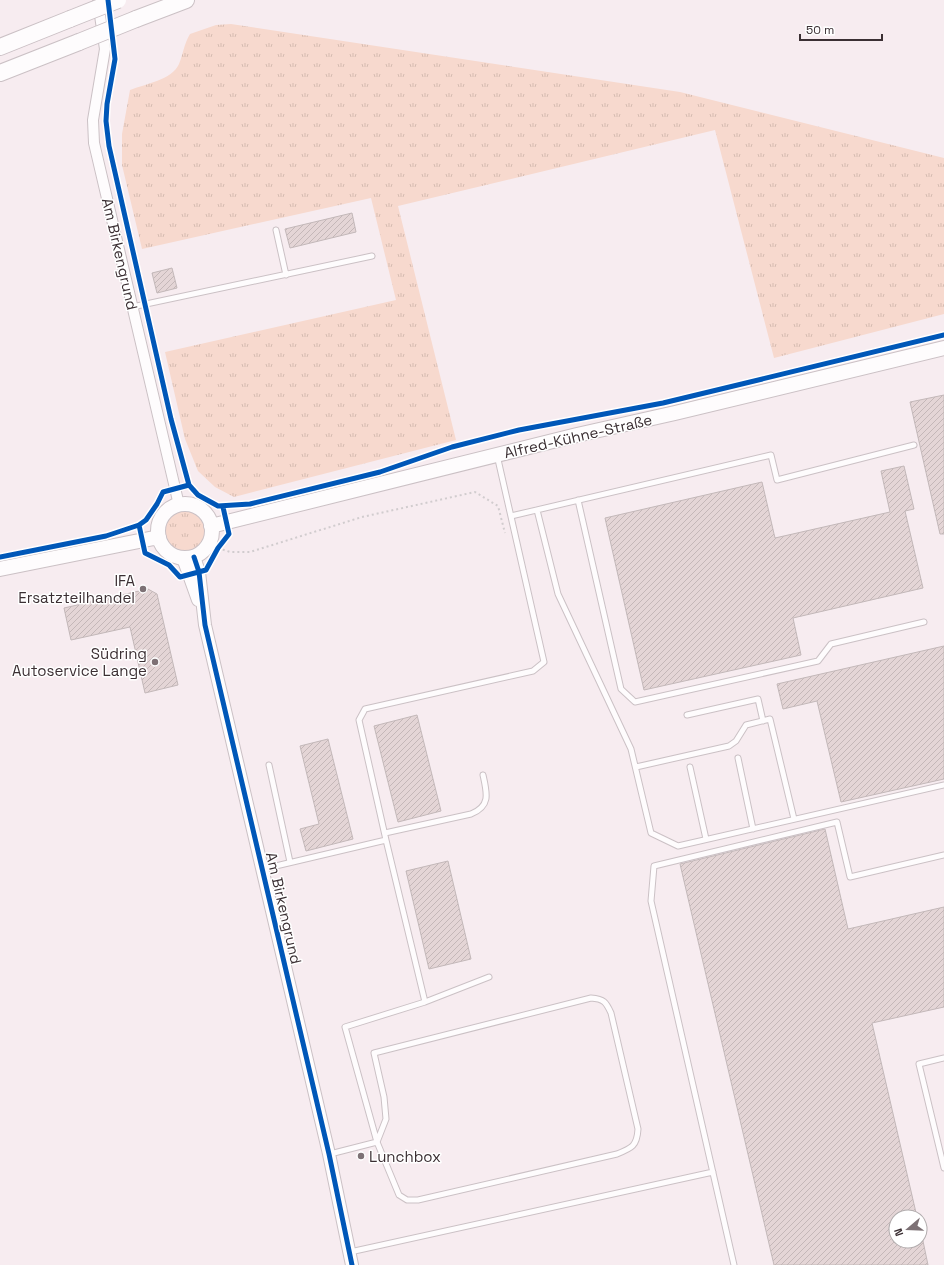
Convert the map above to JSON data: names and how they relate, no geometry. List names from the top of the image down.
{
  "streets": {
    "main road": ["Alfred-Kühne-Straße"],
    "street": ["Am Birkengrund"]
  },
  "crossings": [
    ["Am Birkengrund", "Alfred-Kühne-Straße"]
  ],
  "places": ["IFA Ersatzteilhandel", "Südring Autoservice Lange", "Lunchbox"],
  "scale_bar": "50 m",
  "north": "left"
}
